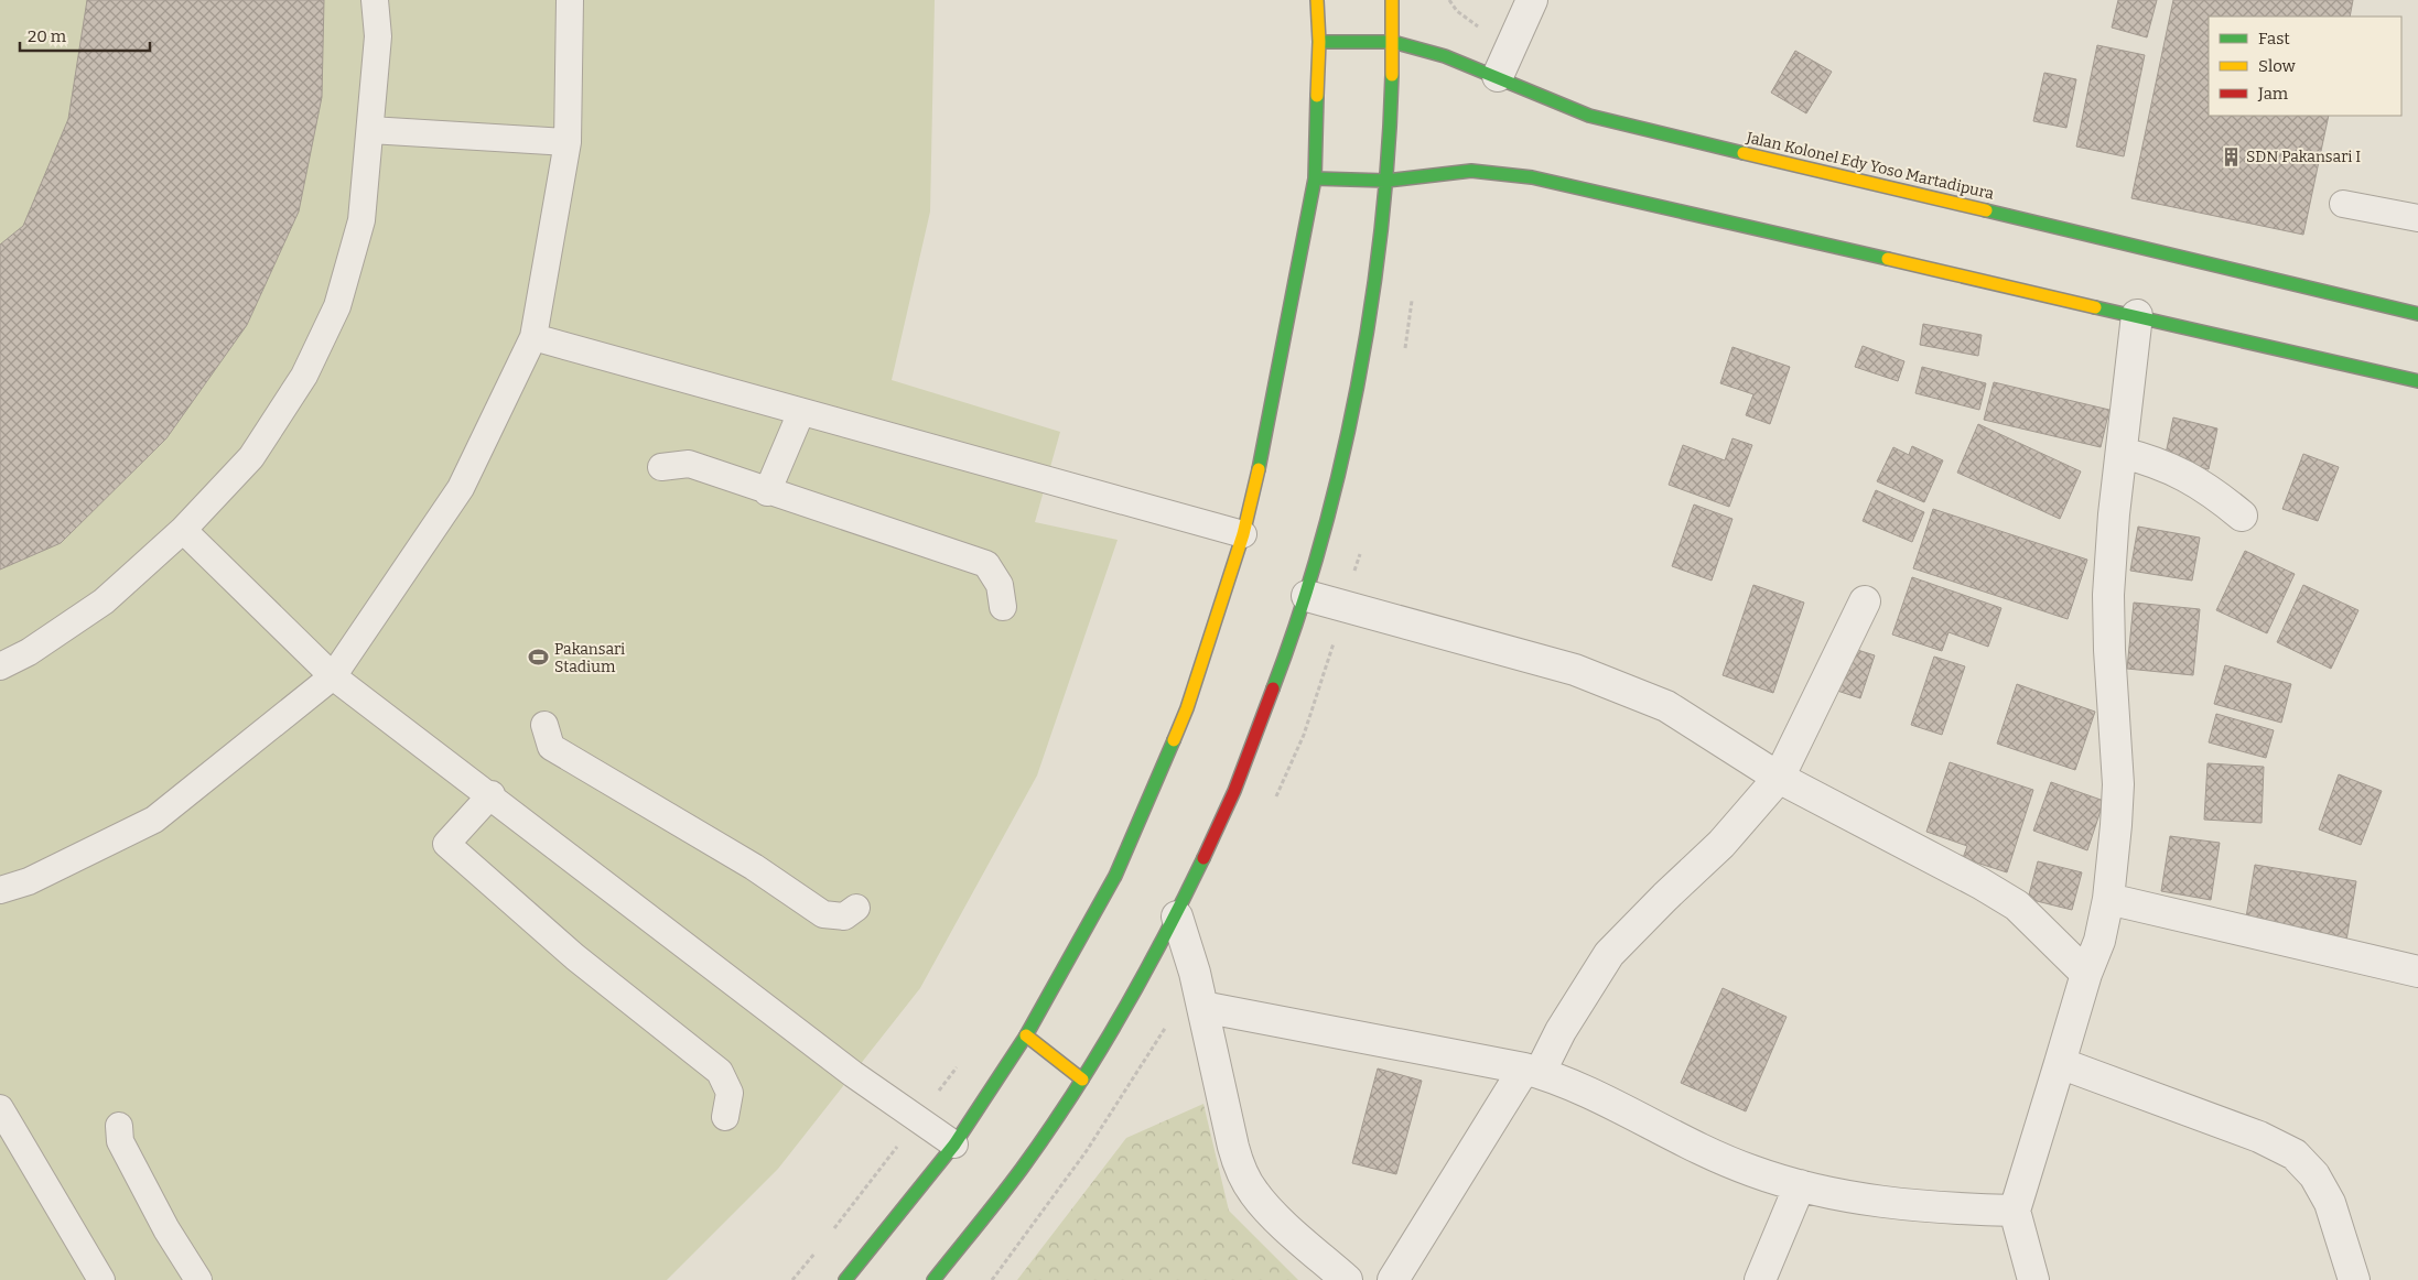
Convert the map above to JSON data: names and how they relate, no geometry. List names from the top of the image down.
{
  "streets": {
    "main road": ["Jalan Kolonel Edy Yoso Martadipura"]
  },
  "places": {
    "building": ["SDN Pakansari I"],
    "sports": ["Pakansari Stadium"]
  },
  "legend": ["Fast", "Slow", "Jam"],
  "scale_bar": "20 m"
}
